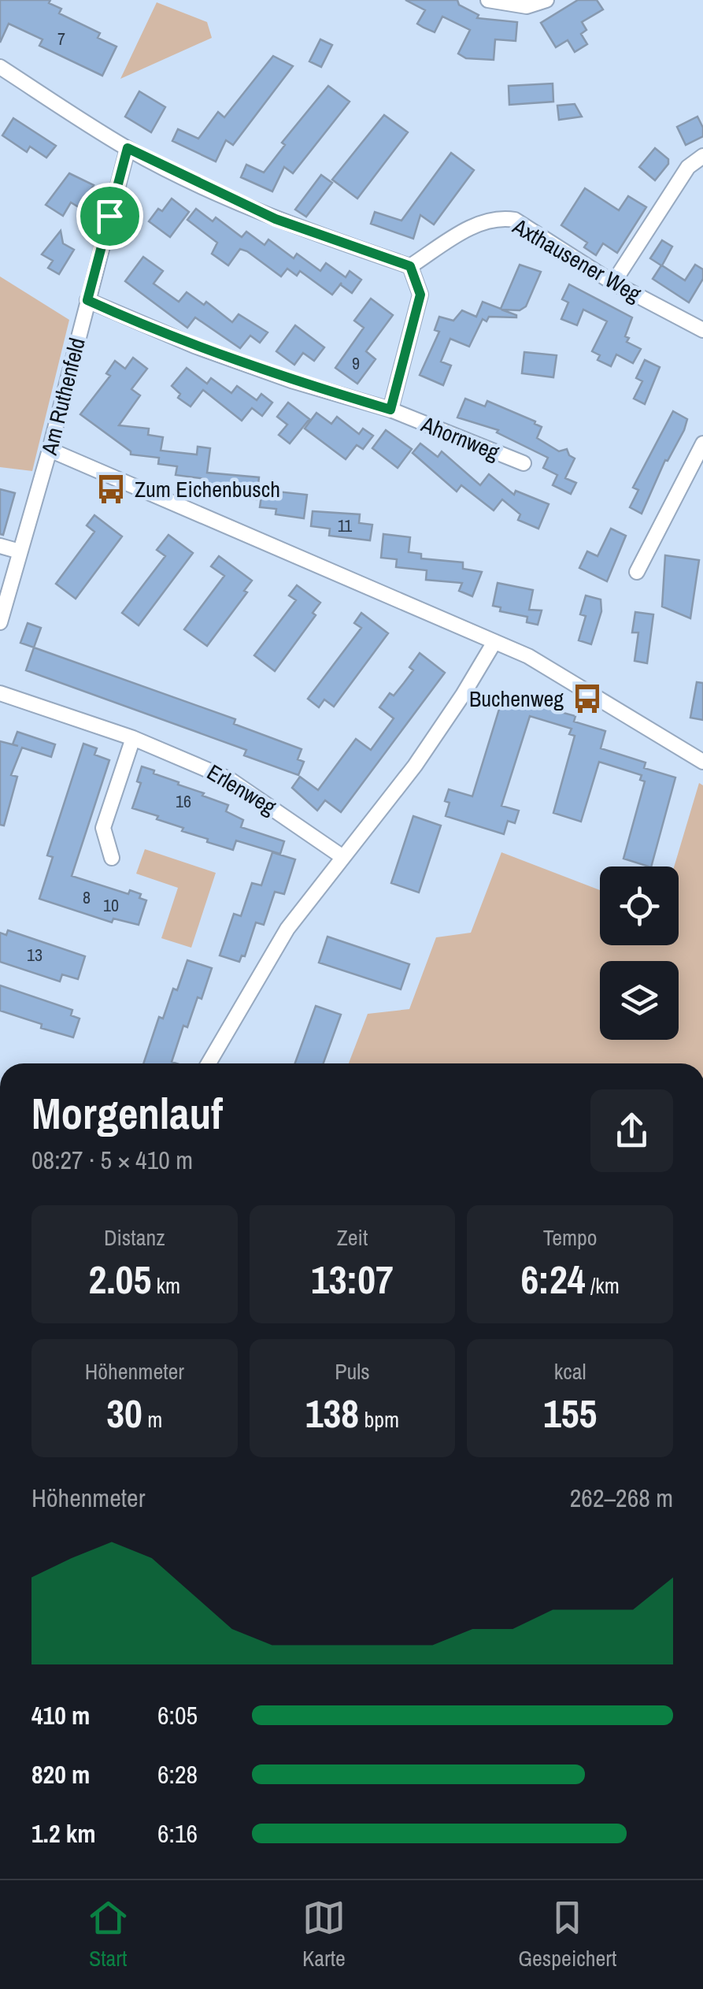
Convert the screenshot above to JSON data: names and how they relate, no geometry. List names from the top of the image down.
{
  "streets": {
    "street": [
      "Axthausener Weg",
      "Am Ruthenfeld",
      "Ahornweg",
      "Erlenweg"
    ]
  },
  "crossings": [
    ["Am Ruthenfeld", "Ahornweg"]
  ],
  "places": {
    "bus stop": ["Zum Eichenbusch", "Buchenweg"]
  },
  "house_numbers": [
    "7",
    "9",
    "11",
    "16",
    "8",
    "10",
    "13"
  ],
  "page": {
    "heading": ["Morgenlauf", "08:27 · 5 × 410 m"],
    "stats": [
      ["Distanz", "2.05 km"],
      ["Zeit", "13:07"],
      ["Tempo", "6:24 /km"],
      ["Höhenmeter", "30 m"],
      ["Puls", "138 bpm"],
      ["kcal", "155"]
    ],
    "chart": ["Höhenmeter", "262–268 m"],
    "list": [
      {
        "name": "410 m",
        "note": "6:05"
      },
      {
        "name": "820 m",
        "note": "6:28"
      },
      {
        "name": "1.2 km",
        "note": "6:16"
      }
    ],
    "tabs": ["Start", "Karte", "Gespeichert"]
  }
}
